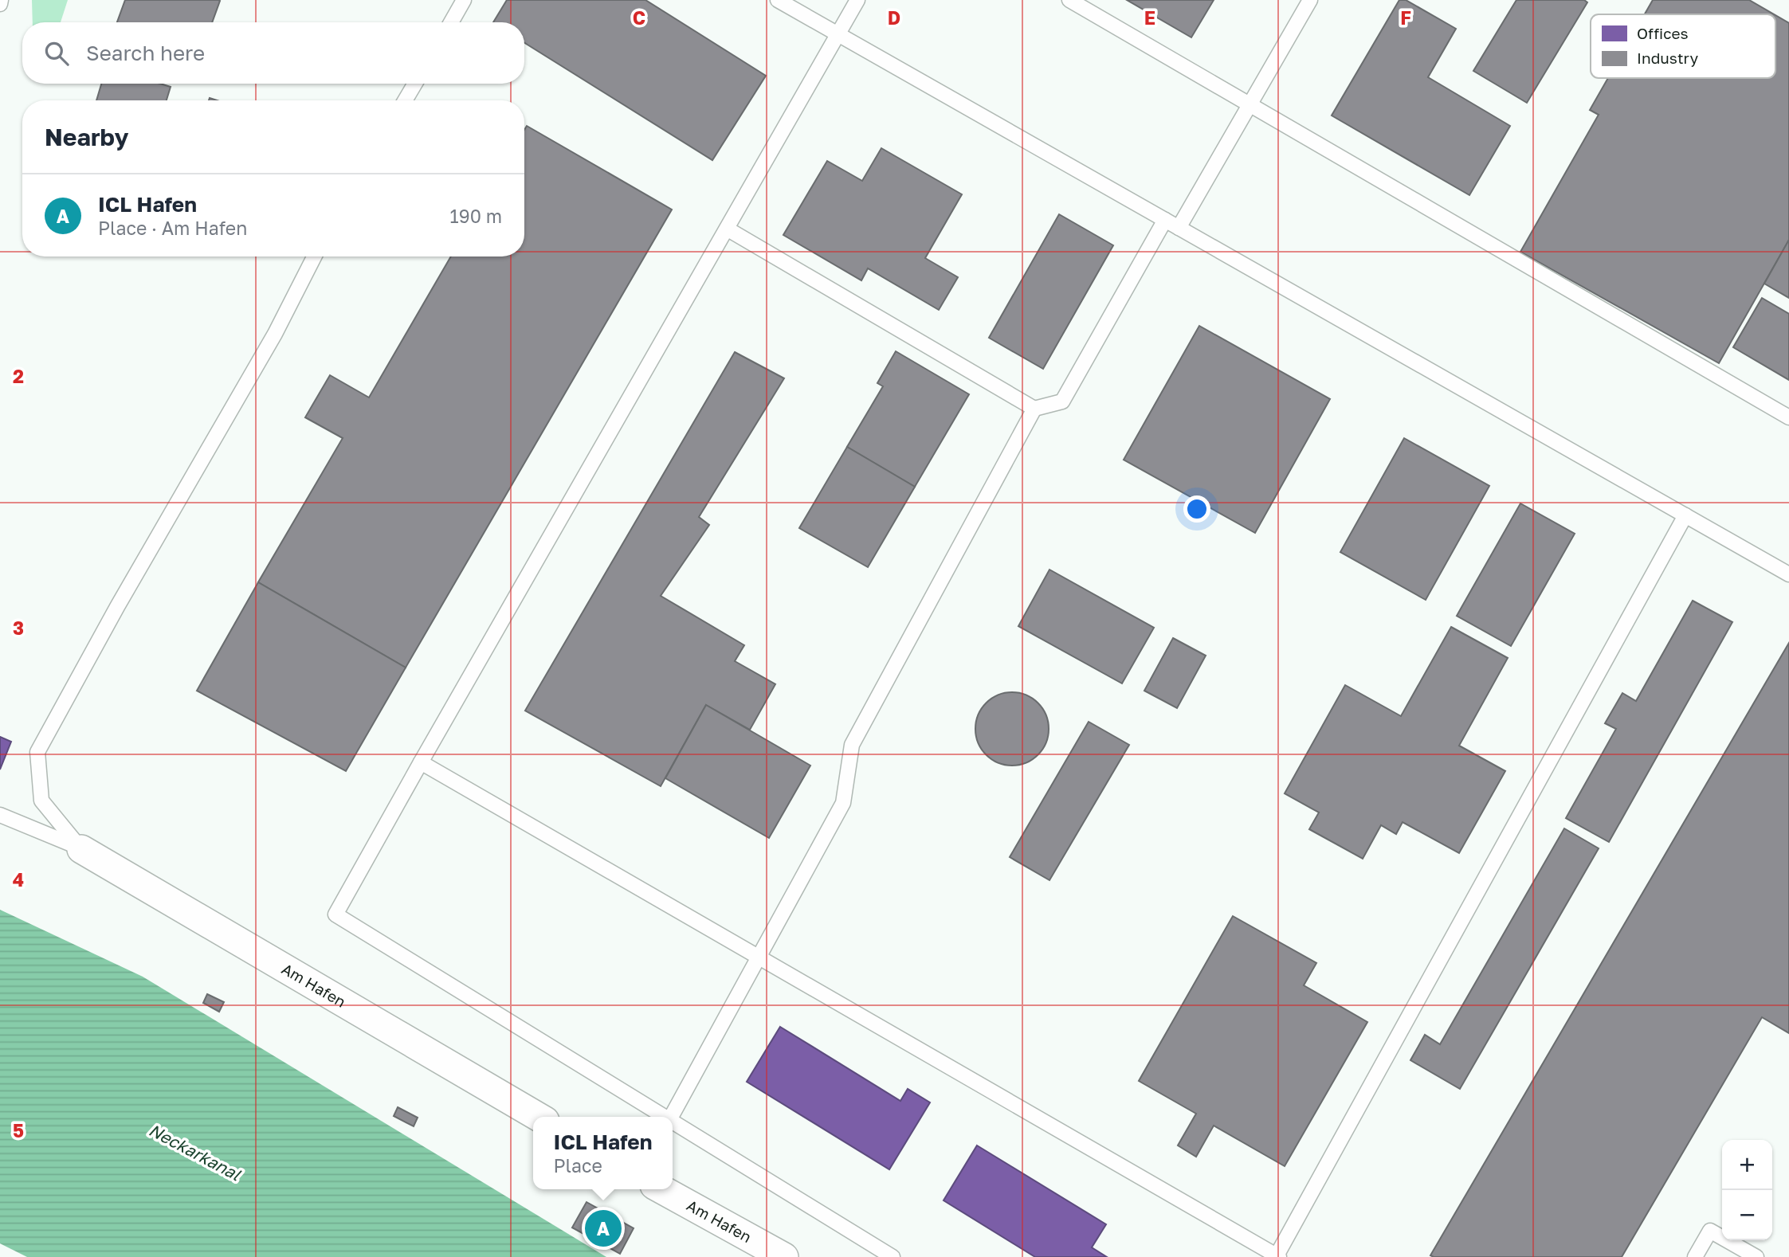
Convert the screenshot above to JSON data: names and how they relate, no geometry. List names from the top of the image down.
{
  "streets": {
    "street": ["Am Hafen"]
  },
  "water": ["Neckarkanal"],
  "legend": ["Offices", "Industry"],
  "page": {
    "search": "Search here",
    "heading": "Nearby",
    "list": [
      {
        "mark": "A",
        "name": "ICL Hafen",
        "note": "Place · Am Hafen",
        "value": "190 m"
      }
    ],
    "popup": ["ICL Hafen", "Place"],
    "map_buttons": ["+", "−"],
    "pins": "A"
  },
  "grid": {
    "columns": [
      "C",
      "D",
      "E",
      "F"
    ],
    "rows": [
      "2",
      "3",
      "4",
      "5"
    ]
  }
}
